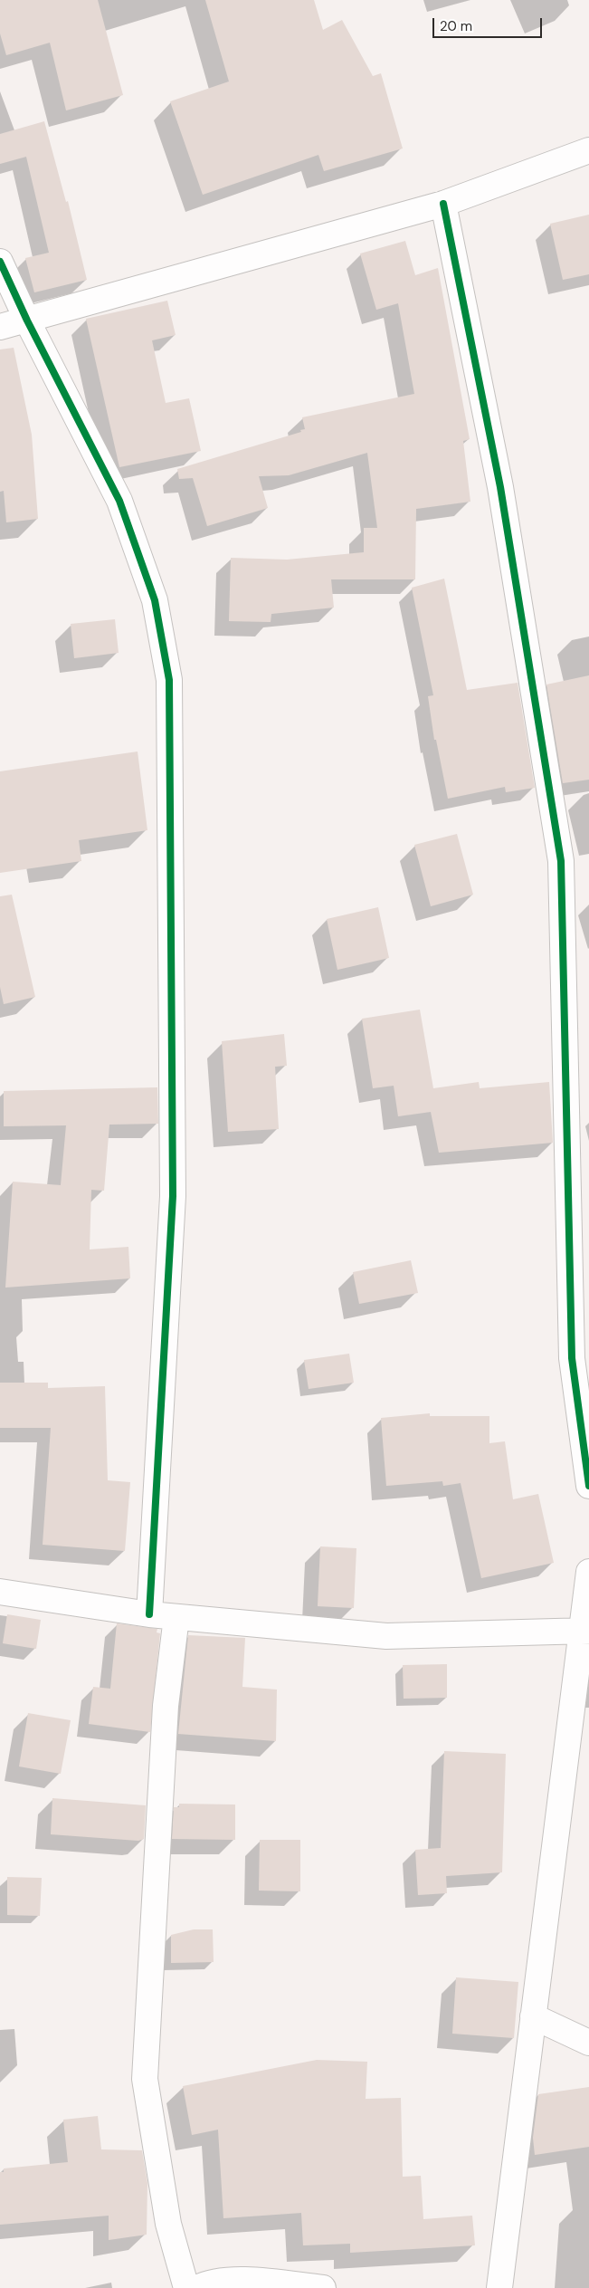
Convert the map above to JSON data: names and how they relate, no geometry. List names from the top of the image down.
{
  "scale_bar": "20 m"
}
